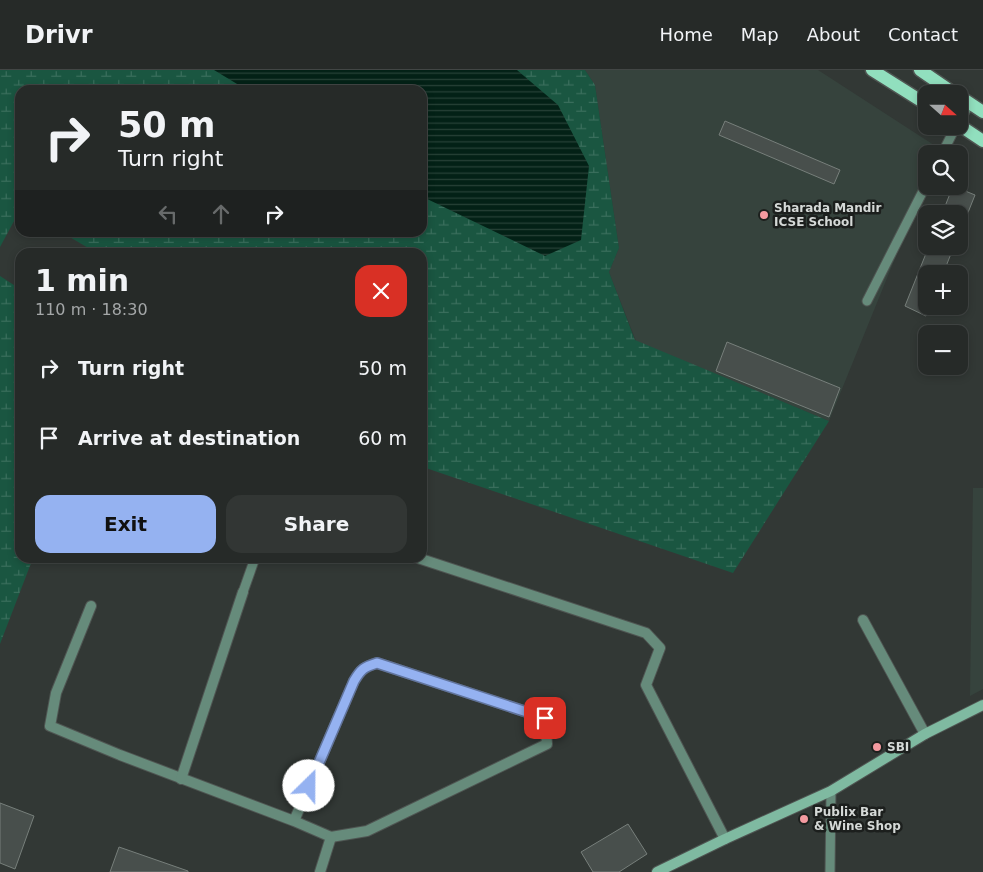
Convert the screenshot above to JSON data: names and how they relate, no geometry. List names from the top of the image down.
{
  "places": ["Sharada Mandir ICSE School", "SBI", "Publix Bar & Wine Shop"],
  "north": "right",
  "page": {
    "header": "Drivr",
    "nav": [
      "Home",
      "Map",
      "About",
      "Contact"
    ],
    "map_buttons": ["+", "−"],
    "turn": ["50 m", "Turn right"],
    "heading": ["1 min", "110 m · 18:30"],
    "list": [
      {
        "name": "Turn right",
        "value": "50 m"
      },
      {
        "name": "Arrive at destination",
        "value": "60 m"
      }
    ],
    "buttons": ["Exit", "Share"]
  }
}
